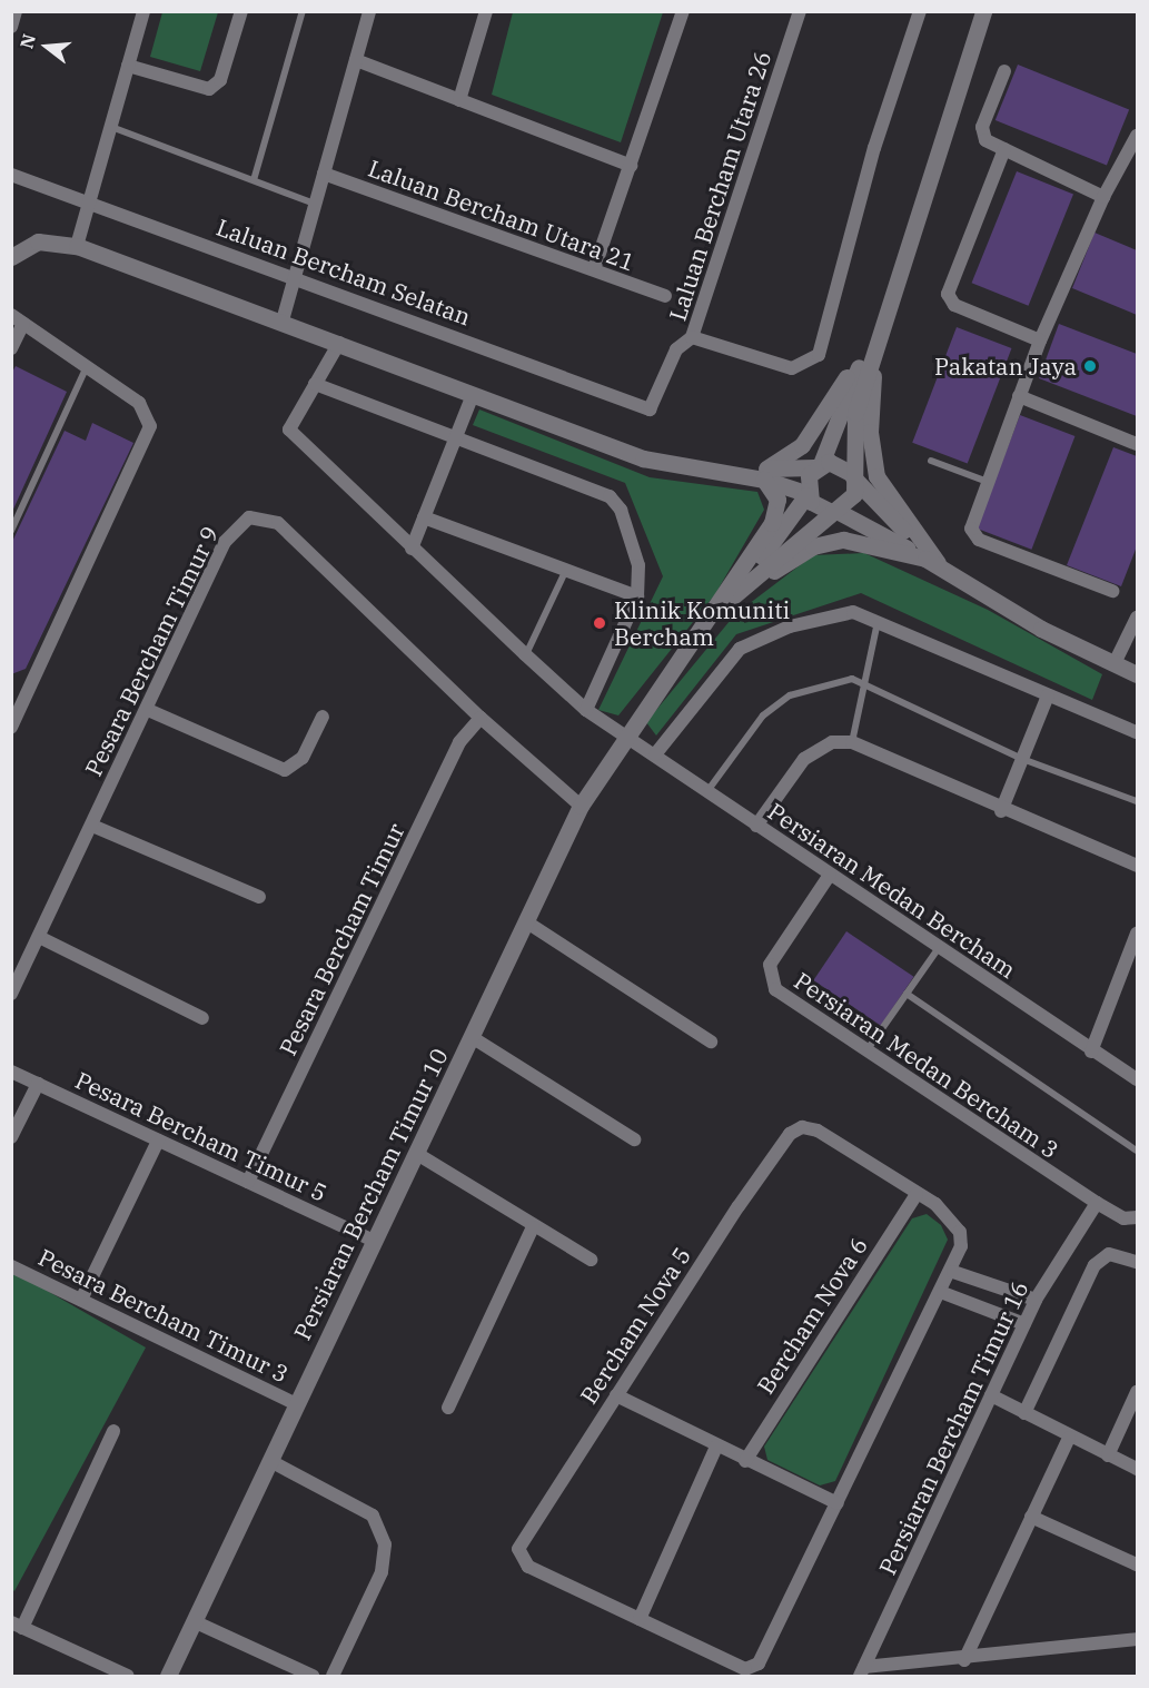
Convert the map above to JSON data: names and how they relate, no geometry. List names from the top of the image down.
{
  "streets": {
    "street": [
      "Laluan Bercham Utara 26",
      "Laluan Bercham Utara 21",
      "Laluan Bercham Selatan",
      "Pesara Bercham Timur 9",
      "Persiaran Medan Bercham",
      "Pesara Bercham Timur",
      "Persiaran Medan Bercham 3",
      "Pesara Bercham Timur 5",
      "Persiaran Bercham Timur 10",
      "Pesara Bercham Timur 3",
      "Bercham Nova 6",
      "Bercham Nova 5",
      "Persiaran Bercham Timur 16"
    ]
  },
  "crossings": [
    ["Laluan Bercham Utara 26", "Laluan Bercham Selatan"],
    ["Pesara Bercham Timur 9", "Pesara Bercham Timur"],
    ["Pesara Bercham Timur 9", "Persiaran Bercham Timur 10"],
    ["Persiaran Medan Bercham", "Persiaran Medan Bercham 3"],
    ["Persiaran Medan Bercham", "Persiaran Bercham Timur 10"],
    ["Pesara Bercham Timur", "Pesara Bercham Timur 5"],
    ["Persiaran Medan Bercham 3", "Persiaran Bercham Timur 16"],
    ["Pesara Bercham Timur 5", "Persiaran Bercham Timur 10"],
    ["Persiaran Bercham Timur 10", "Pesara Bercham Timur 3"],
    ["Bercham Nova 6", "Bercham Nova 5"]
  ],
  "places": ["Pakatan Jaya", "Klinik Komuniti Bercham"],
  "north": "left"
}
